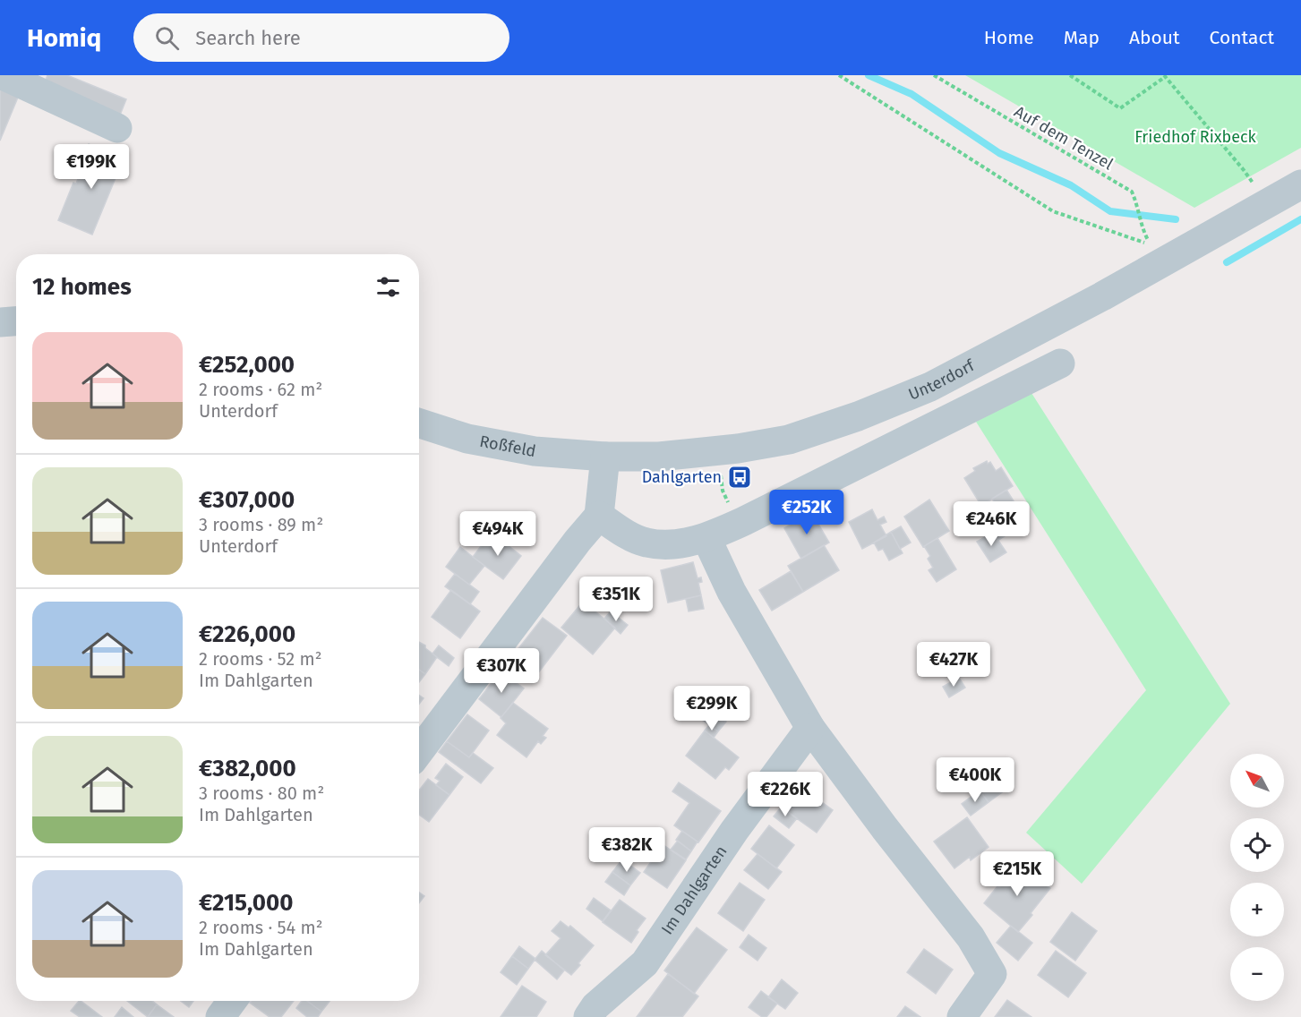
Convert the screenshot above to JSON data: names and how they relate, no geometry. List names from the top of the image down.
{
  "streets": {
    "street": ["Unterdorf", "Roßfeld", "Im Dahlgarten"],
    "path": ["Auf dem Tenzel"]
  },
  "crossings": [
    ["Unterdorf", "Roßfeld"]
  ],
  "parks": ["Friedhof Rixbeck"],
  "places": {
    "bus stop": ["Dahlgarten"]
  },
  "north": "top left",
  "page": {
    "header": "Homiq",
    "search": "Search here",
    "nav": [
      "Home",
      "Map",
      "About",
      "Contact"
    ],
    "price": [
      "€199K",
      "€252K",
      "€246K",
      "€494K",
      "€351K",
      "€427K",
      "€307K",
      "€299K",
      "€400K",
      "€226K",
      "€382K",
      "€215K"
    ],
    "heading": "12 homes",
    "list": [
      {
        "name": "€252,000",
        "note": "2 rooms · 62 m² · Unterdorf"
      },
      {
        "name": "€307,000",
        "note": "3 rooms · 89 m² · Unterdorf"
      },
      {
        "name": "€226,000",
        "note": "2 rooms · 52 m² · Im Dahlgarten"
      },
      {
        "name": "€382,000",
        "note": "3 rooms · 80 m² · Im Dahlgarten"
      },
      {
        "name": "€215,000",
        "note": "2 rooms · 54 m² · Im Dahlgarten"
      }
    ],
    "map_buttons": ["+", "−"]
  }
}
